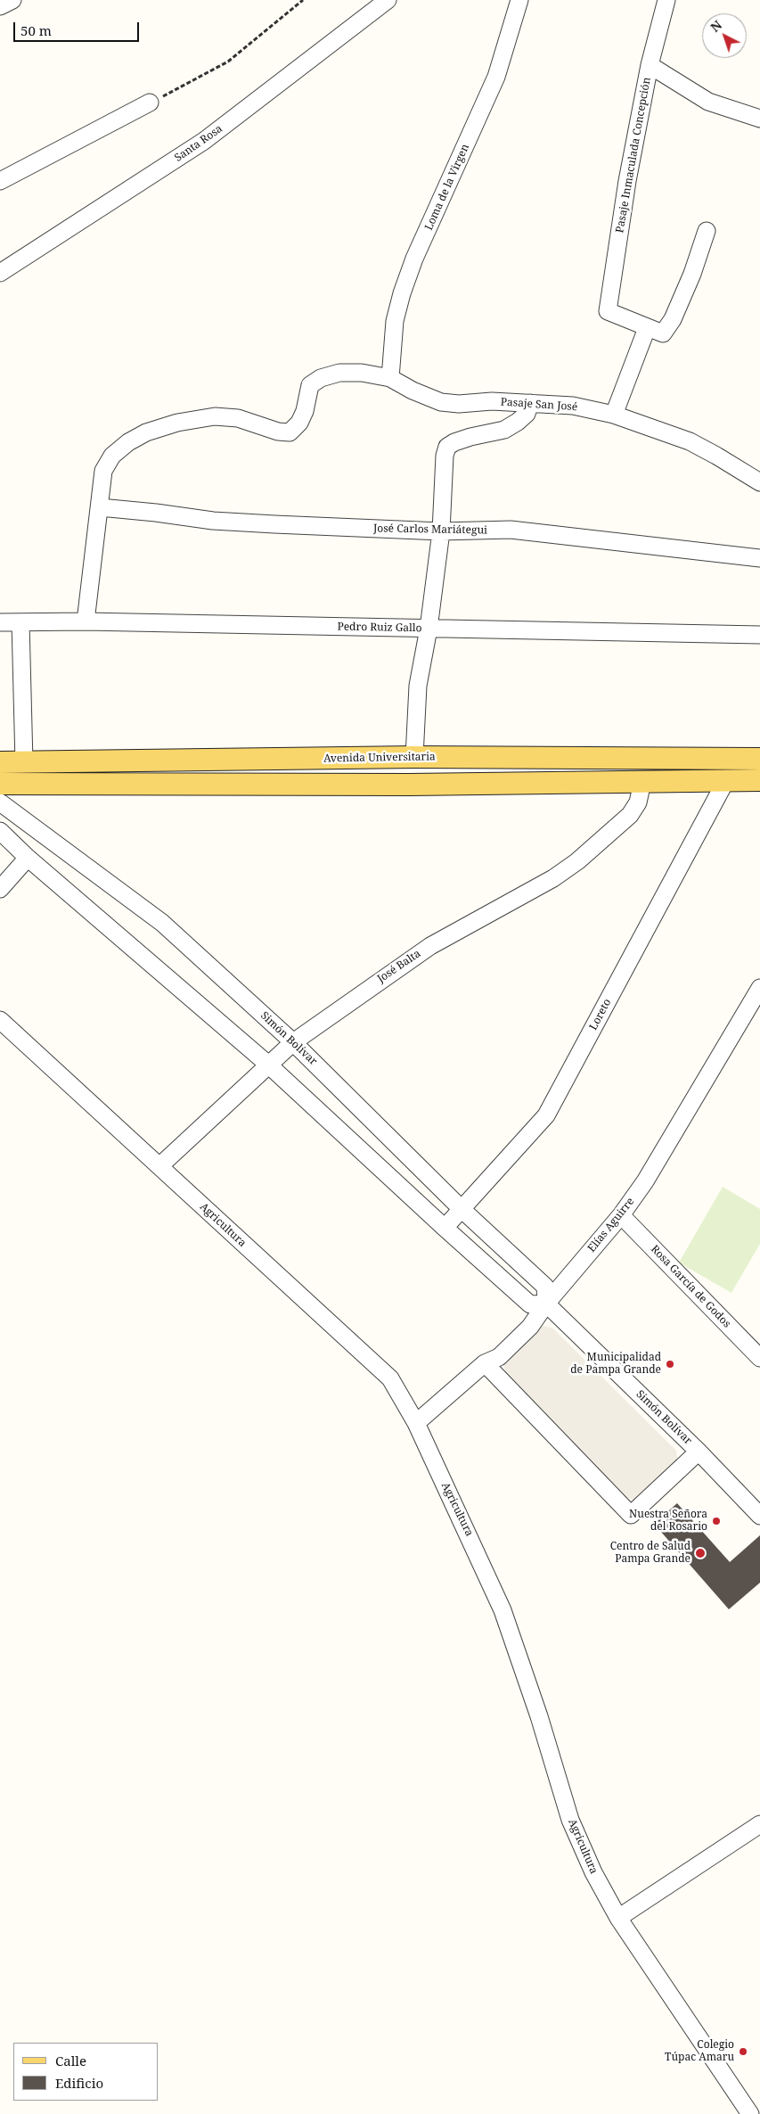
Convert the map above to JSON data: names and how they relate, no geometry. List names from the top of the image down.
{
  "streets": {
    "main road": ["Avenida Universitaria"],
    "street": [
      "Santa Rosa",
      "Pasaje Inmaculada Concepción",
      "Loma de la Virgen",
      "Pasaje San José",
      "José Carlos Mariátegui",
      "Pedro Ruiz Gallo",
      "José Balta",
      "Loreto",
      "Simón Bolívar",
      "Agricultura",
      "Elías Aguirre",
      "Rosa García de Godos"
    ]
  },
  "crossings": [
    ["Loma de la Virgen", "Pasaje San José"],
    ["Pasaje San José", "José Carlos Mariátegui"],
    ["José Balta", "Simón Bolívar"],
    ["José Balta", "Agricultura"],
    ["Loreto", "Simón Bolívar"],
    ["Simón Bolívar", "Elías Aguirre"],
    ["Agricultura", "Elías Aguirre"],
    ["Elías Aguirre", "Rosa García de Godos"]
  ],
  "places": [
    "Municipalidad de Pampa Grande",
    "Nuestra Señora del Rosario",
    "Centro de Salud Pampa Grande",
    "Colegio Túpac Amaru"
  ],
  "legend": ["Calle", "Edificio"],
  "scale_bar": "50 m",
  "north": "top left"
}
